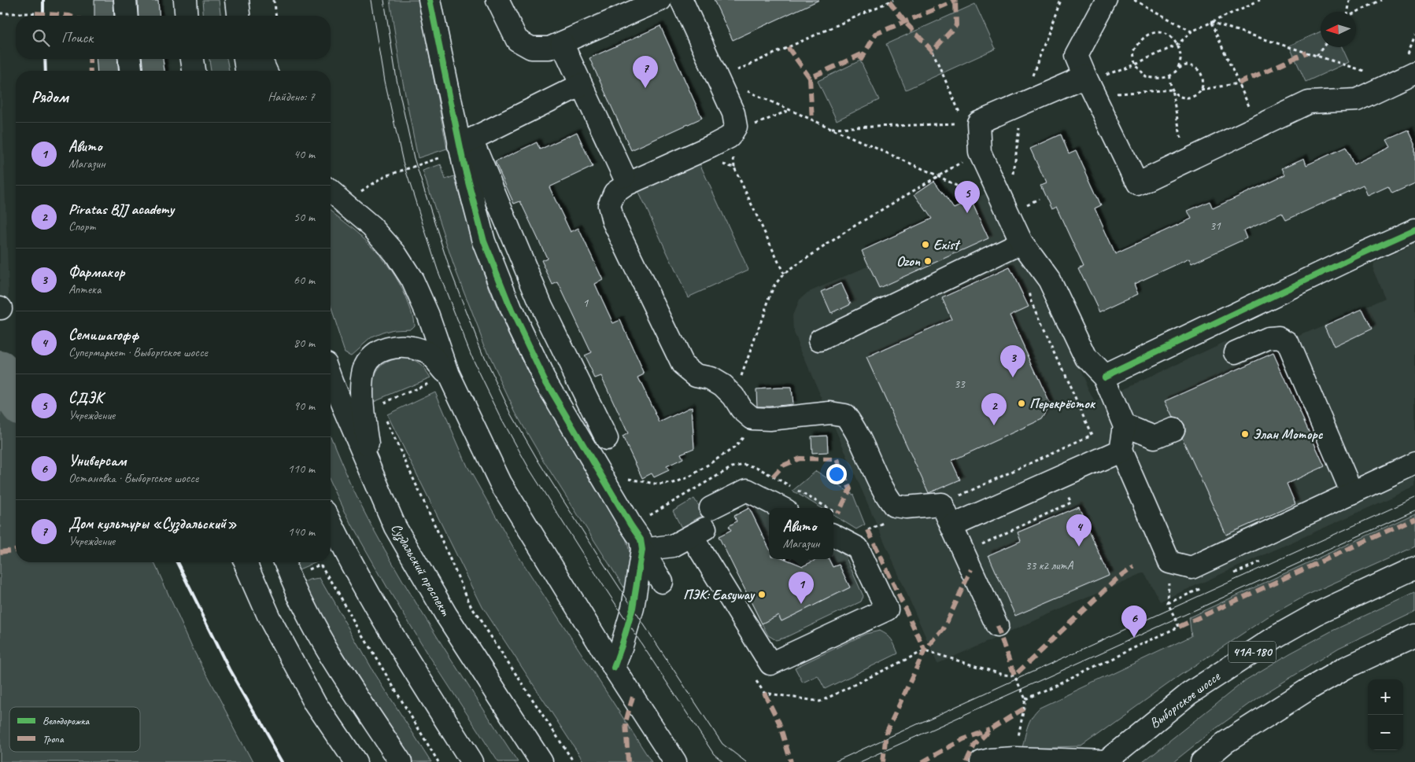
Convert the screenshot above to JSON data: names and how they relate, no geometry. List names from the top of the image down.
{
  "streets": {
    "main road": ["Суздальский проспект", "41А-180", "Выборгское шоссе"]
  },
  "places": [
    "Exist",
    "Ozon",
    "Перекрёсток",
    "Элан Моторс",
    "ПЭК: Easyway"
  ],
  "house_numbers": [
    "31",
    "1",
    "33",
    "33 к2 литА"
  ],
  "legend": ["Велодорожка", "Тропа"],
  "north": "left",
  "page": {
    "search": "Поиск",
    "pins": [
      "7",
      "5",
      "3",
      "2",
      "4",
      "1",
      "6"
    ],
    "heading": ["Рядом", "Найдено: 7"],
    "list": [
      {
        "mark": "1",
        "name": "Авито",
        "note": "Магазин",
        "value": "40 m"
      },
      {
        "mark": "2",
        "name": "Piratas BJJ academy",
        "note": "Спорт",
        "value": "50 m"
      },
      {
        "mark": "3",
        "name": "Фармакор",
        "note": "Аптека",
        "value": "60 m"
      },
      {
        "mark": "4",
        "name": "Семишагофф",
        "note": "Супермаркет · Выборгское шоссе",
        "value": "80 m"
      },
      {
        "mark": "5",
        "name": "СДЭК",
        "note": "Учреждение",
        "value": "90 m"
      },
      {
        "mark": "6",
        "name": "Универсам",
        "note": "Остановка · Выборгское шоссе",
        "value": "110 m"
      },
      {
        "mark": "7",
        "name": "Дом культуры «Суздальский»",
        "note": "Учреждение",
        "value": "140 m"
      }
    ],
    "popup": ["Авито", "Магазин"],
    "map_buttons": ["+", "−"]
  }
}
